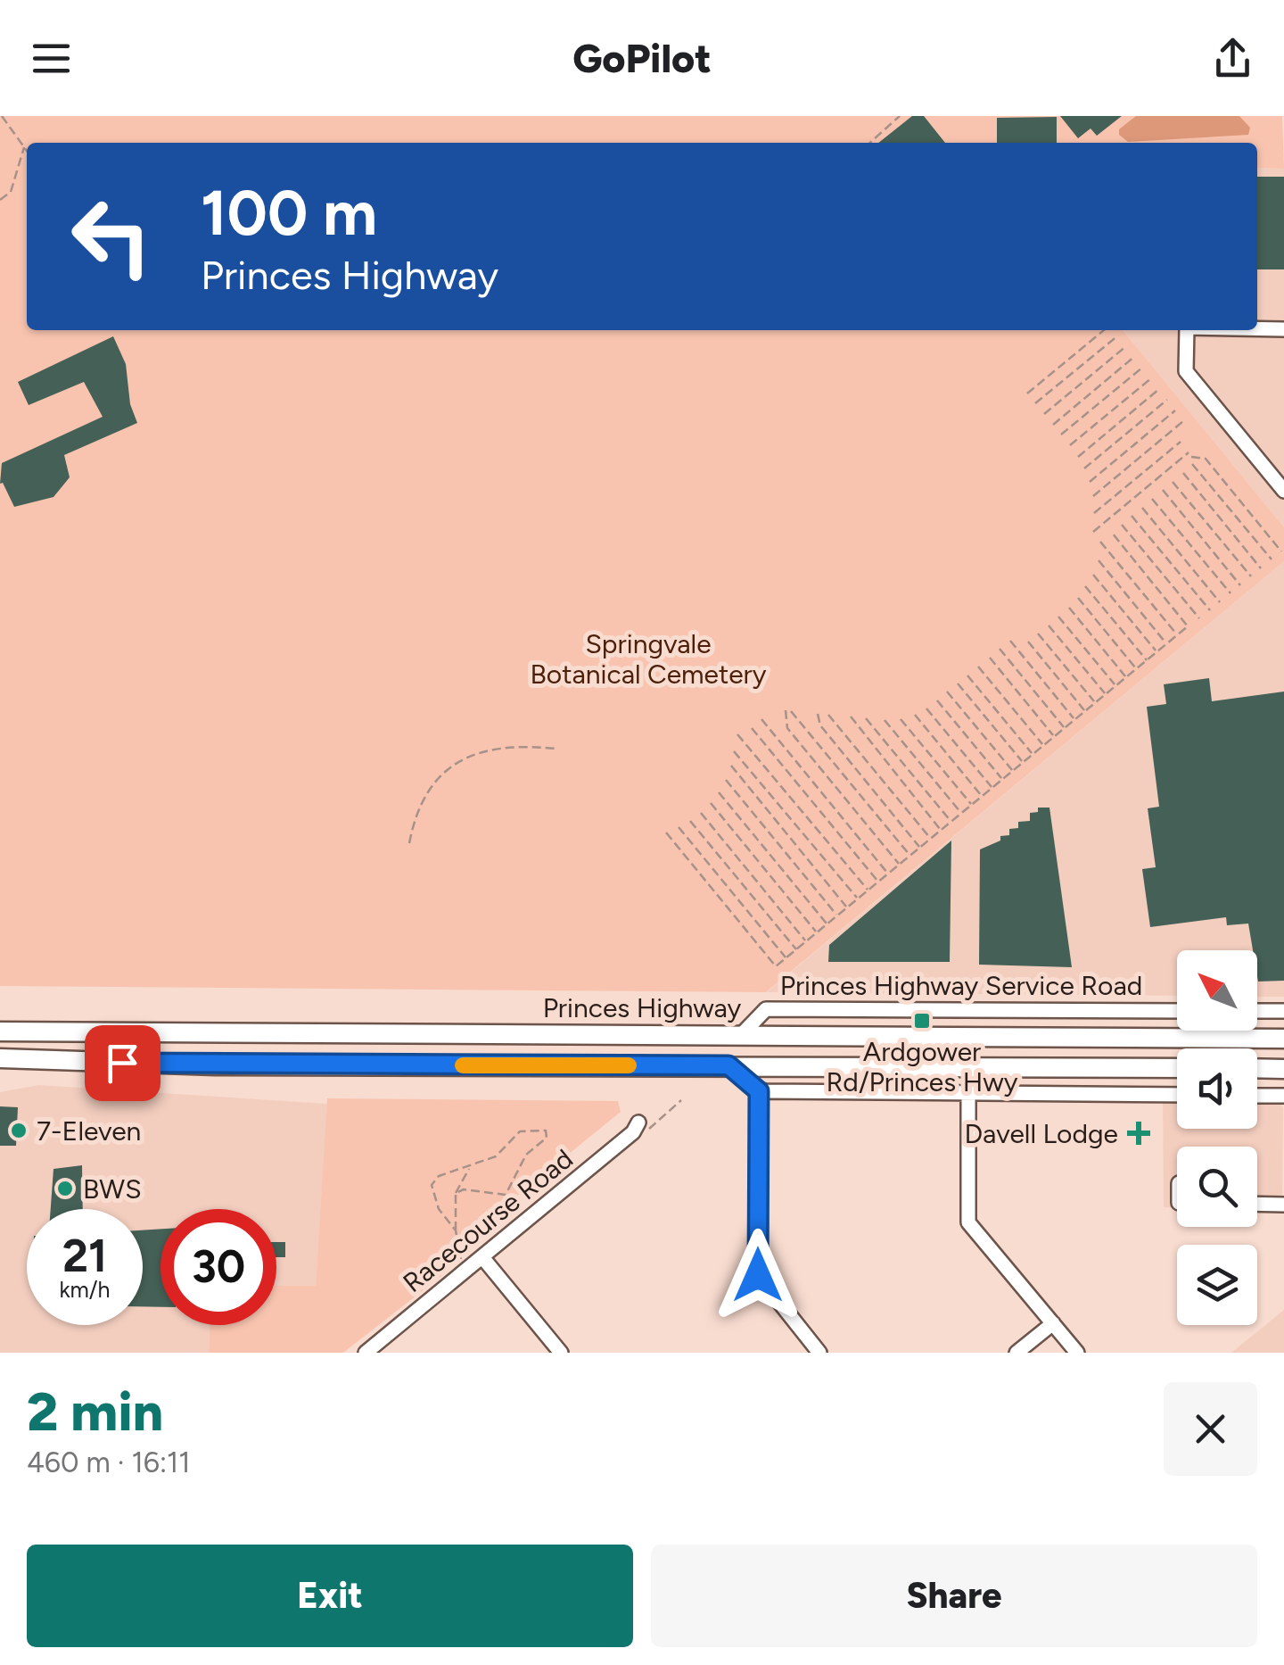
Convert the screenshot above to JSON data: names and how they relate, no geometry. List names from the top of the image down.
{
  "streets": {
    "highway": ["Princes Highway"],
    "street": ["Princes Highway Service Road", "Racecourse Road"]
  },
  "crossings": [
    ["Princes Highway Service Road", "Princes Highway"]
  ],
  "parks": ["Springvale Botanical Cemetery"],
  "places": {
    "transit": ["Ardgower Rd/Princes Hwy"],
    "other": ["7-Eleven", "BWS"],
    "health": ["Davell Lodge"]
  },
  "north": "top left",
  "page": {
    "header": "GoPilot",
    "turn": ["100 m", "Princes Highway"],
    "speed": "21 km/h",
    "limit": "30",
    "heading": ["2 min", "460 m · 16:11"],
    "buttons": ["Exit", "Share"]
  }
}
